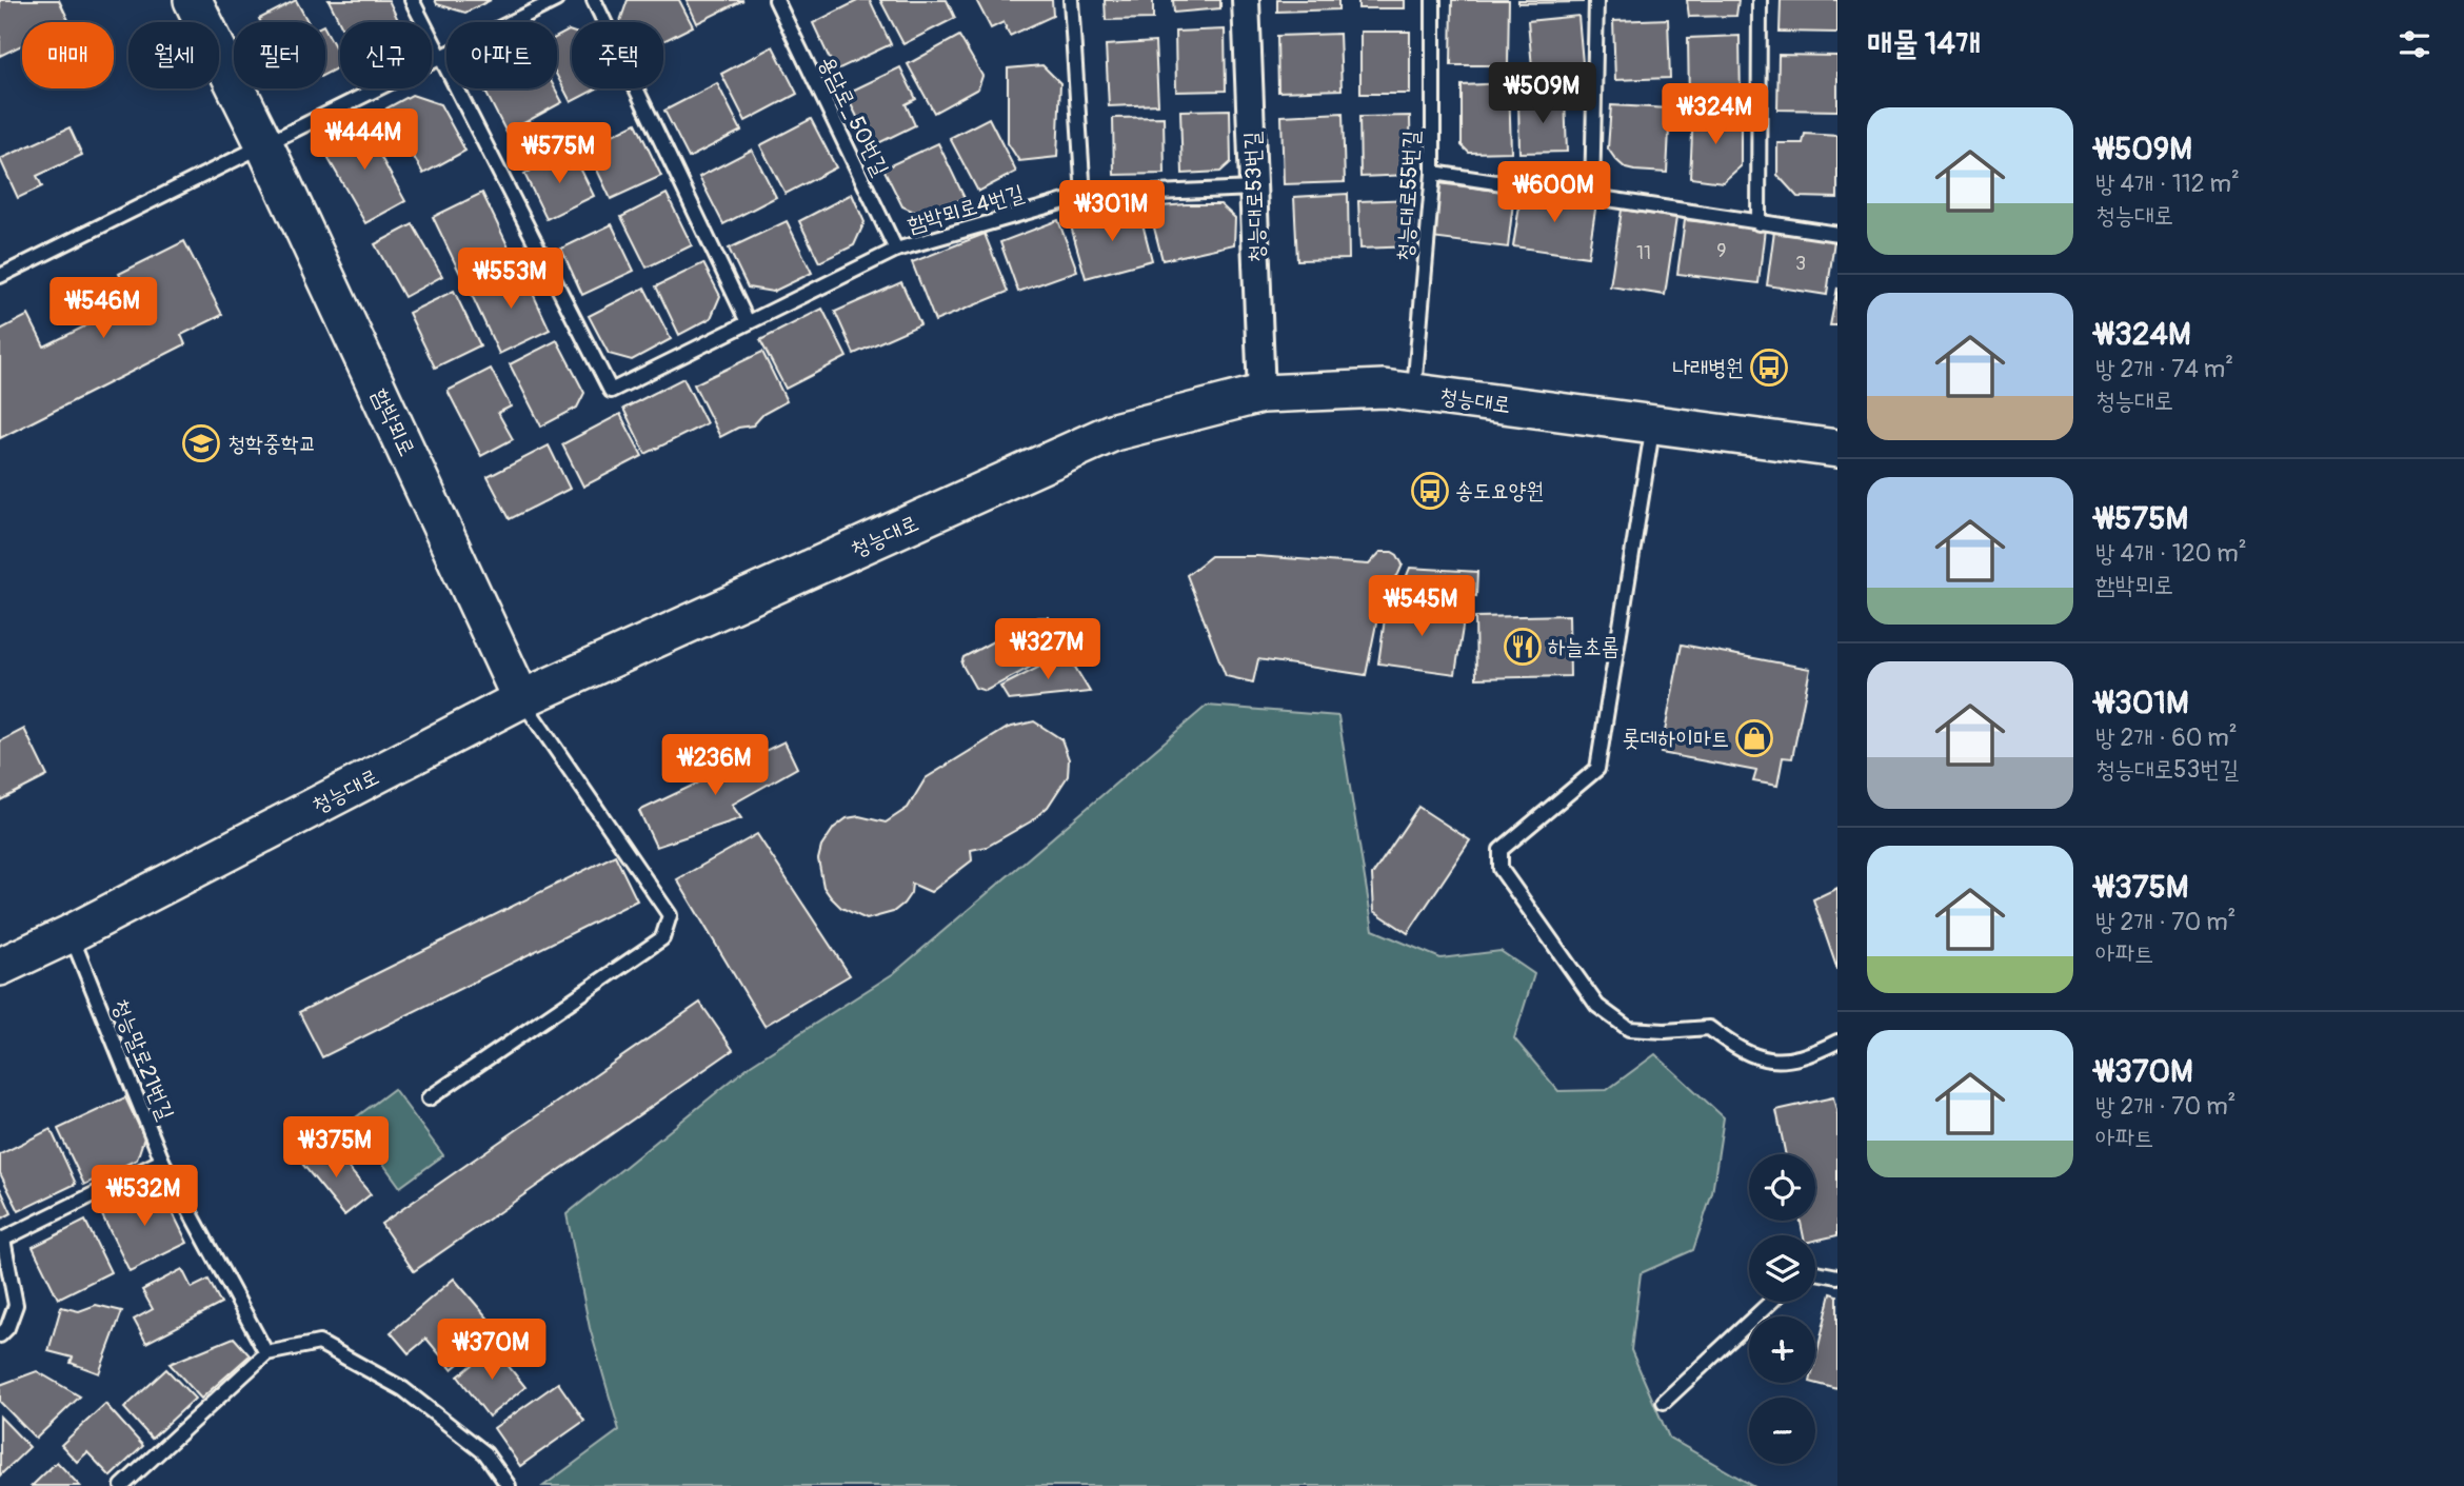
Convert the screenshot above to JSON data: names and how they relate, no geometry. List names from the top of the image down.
{
  "streets": {
    "main road": ["청능대로", "함박뫼로"],
    "street": ["청능대로53번길"],
    "lane": [
      "용담로_50번길",
      "청능대로55번길",
      "함박뫼로4번길",
      "청능말로21번길"
    ]
  },
  "crossings": [
    ["용담로_50번길", "함박뫼로4번길"],
    ["청능대로55번길", "청능대로"],
    ["청능대로53번길", "함박뫼로4번길"],
    ["청능대로53번길", "청능대로"],
    ["청능대로", "함박뫼로"],
    ["청능대로", "청능말로21번길"]
  ],
  "places": {
    "bus stop": ["나래병원", "송도요양원"],
    "school or university": ["청학중학교"],
    "restaurant": ["하늘초롬"],
    "shop": ["롯데하이마트"]
  },
  "house_numbers": ["9", "11", "3"],
  "page": {
    "heading": "매물 14개",
    "chip": [
      "매매",
      "월세",
      "필터",
      "신규",
      "아파트",
      "주택"
    ],
    "price": [
      "₩509M",
      "₩324M",
      "₩444M",
      "₩575M",
      "₩600M",
      "₩301M",
      "₩553M",
      "₩546M",
      "₩545M",
      "₩327M",
      "₩236M",
      "₩375M",
      "₩532M",
      "₩370M"
    ],
    "list": [
      {
        "name": "₩509M",
        "note": "방 4개 · 112 m² · 청능대로"
      },
      {
        "name": "₩324M",
        "note": "방 2개 · 74 m² · 청능대로"
      },
      {
        "name": "₩575M",
        "note": "방 4개 · 120 m² · 함박뫼로"
      },
      {
        "name": "₩301M",
        "note": "방 2개 · 60 m² · 청능대로53번길"
      },
      {
        "name": "₩375M",
        "note": "방 2개 · 70 m² · 아파트"
      },
      {
        "name": "₩370M",
        "note": "방 2개 · 70 m² · 아파트"
      }
    ],
    "map_buttons": ["+", "−"]
  }
}
